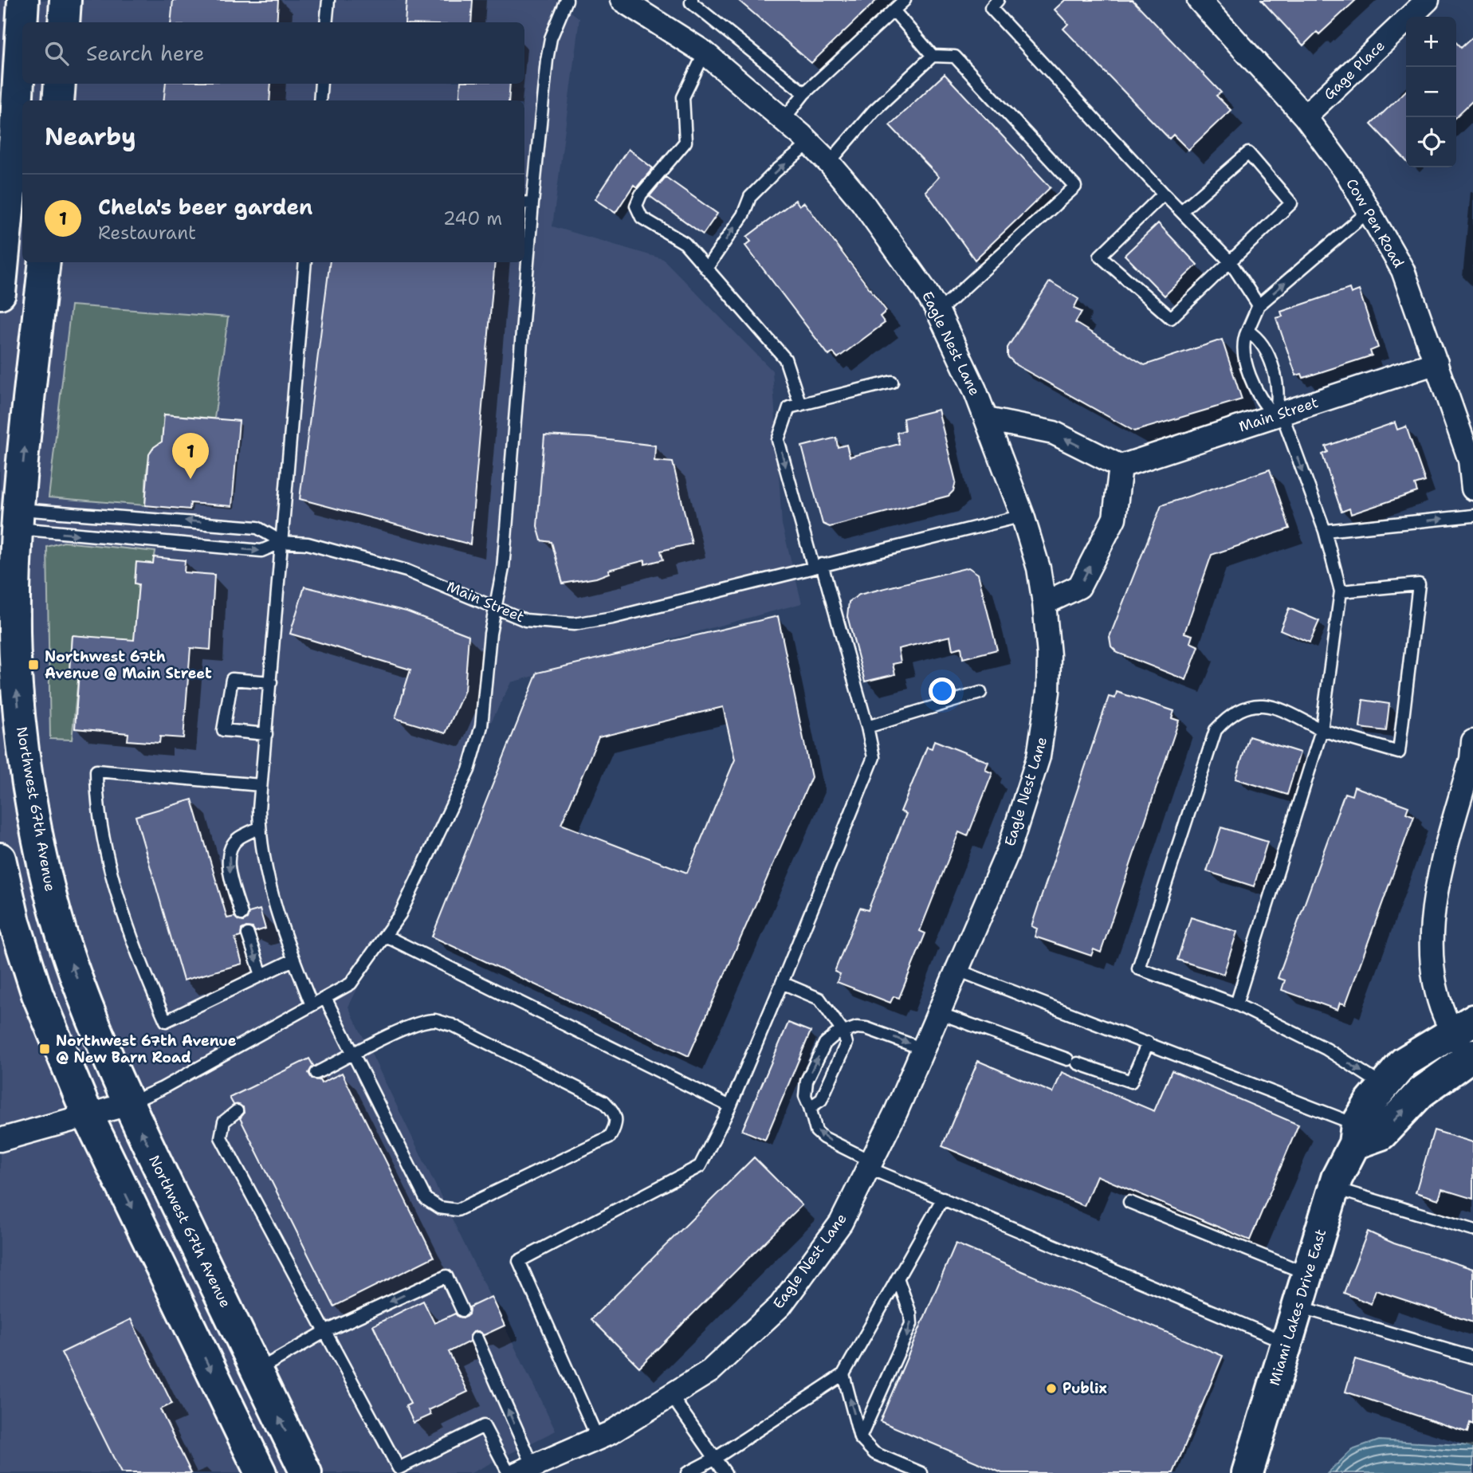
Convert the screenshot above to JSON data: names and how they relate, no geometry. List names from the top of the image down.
{
  "streets": {
    "main road": ["Northwest 67th Avenue", "Miami Lakes Drive East"],
    "street": [
      "Gage Place",
      "Cow Pen Road",
      "Eagle Nest Lane",
      "Main Street"
    ]
  },
  "crossings": [
    ["Gage Place", "Cow Pen Road"],
    ["Cow Pen Road", "Main Street"],
    ["Eagle Nest Lane", "Main Street"],
    ["Main Street", "Northwest 67th Avenue"]
  ],
  "places": {
    "transit": ["Northwest 67th Avenue @ Main Street", "Northwest 67th Avenue @ New Barn Road"],
    "other": ["Publix"]
  },
  "page": {
    "map_buttons": ["+", "−"],
    "search": "Search here",
    "heading": "Nearby",
    "list": [
      {
        "mark": "1",
        "name": "Chela's beer garden",
        "note": "Restaurant",
        "value": "240 m"
      }
    ],
    "pins": "1"
  }
}
